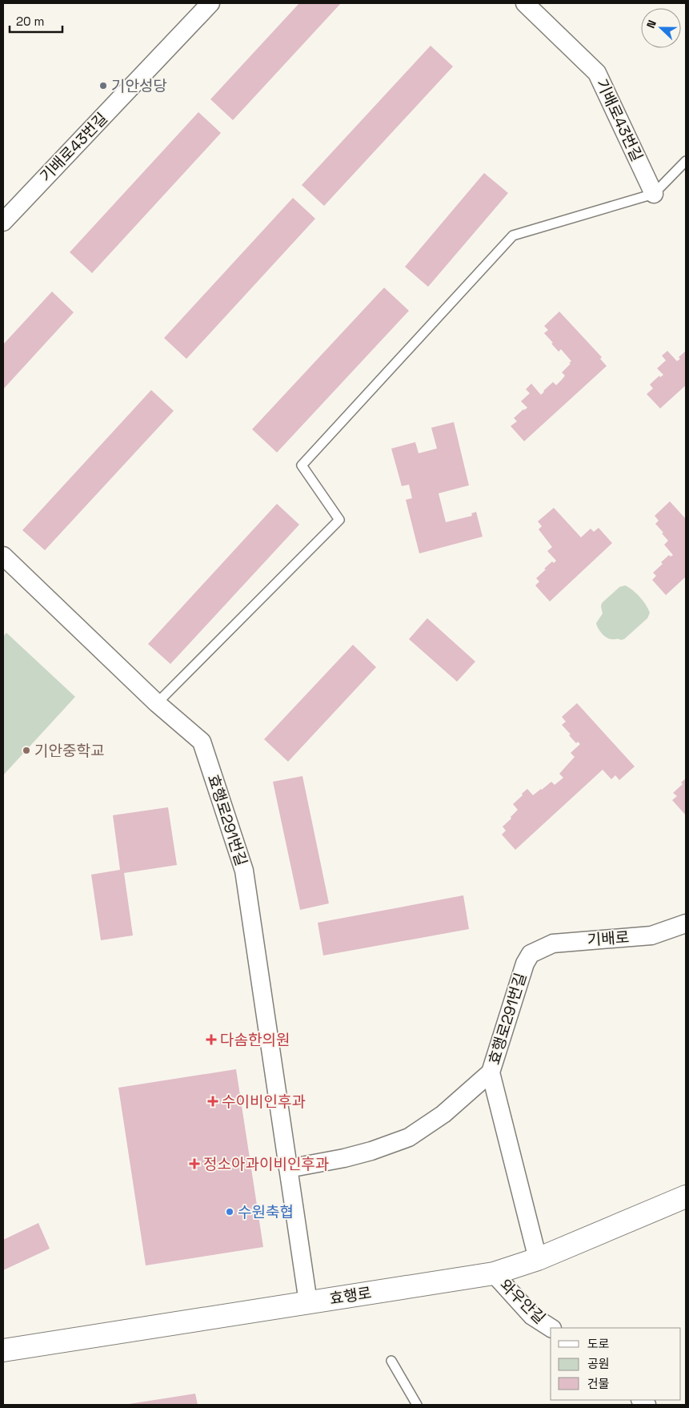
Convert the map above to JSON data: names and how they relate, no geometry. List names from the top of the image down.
{
  "streets": {
    "main road": ["효행로"],
    "street": [
      "기배로43번길",
      "효행로291번길",
      "기배로",
      "와우안길"
    ]
  },
  "crossings": [
    ["효행로291번길", "기배로"],
    ["효행로291번길", "효행로"],
    ["효행로", "와우안길"]
  ],
  "places": {
    "other": ["기안성당", "기안중학교", "수원축협"],
    "health": ["다솜한의원", "수이비인후과", "정소아과이비인후과"]
  },
  "legend": ["도로", "공원", "건물"],
  "scale_bar": "20 m",
  "north": "left"
}
